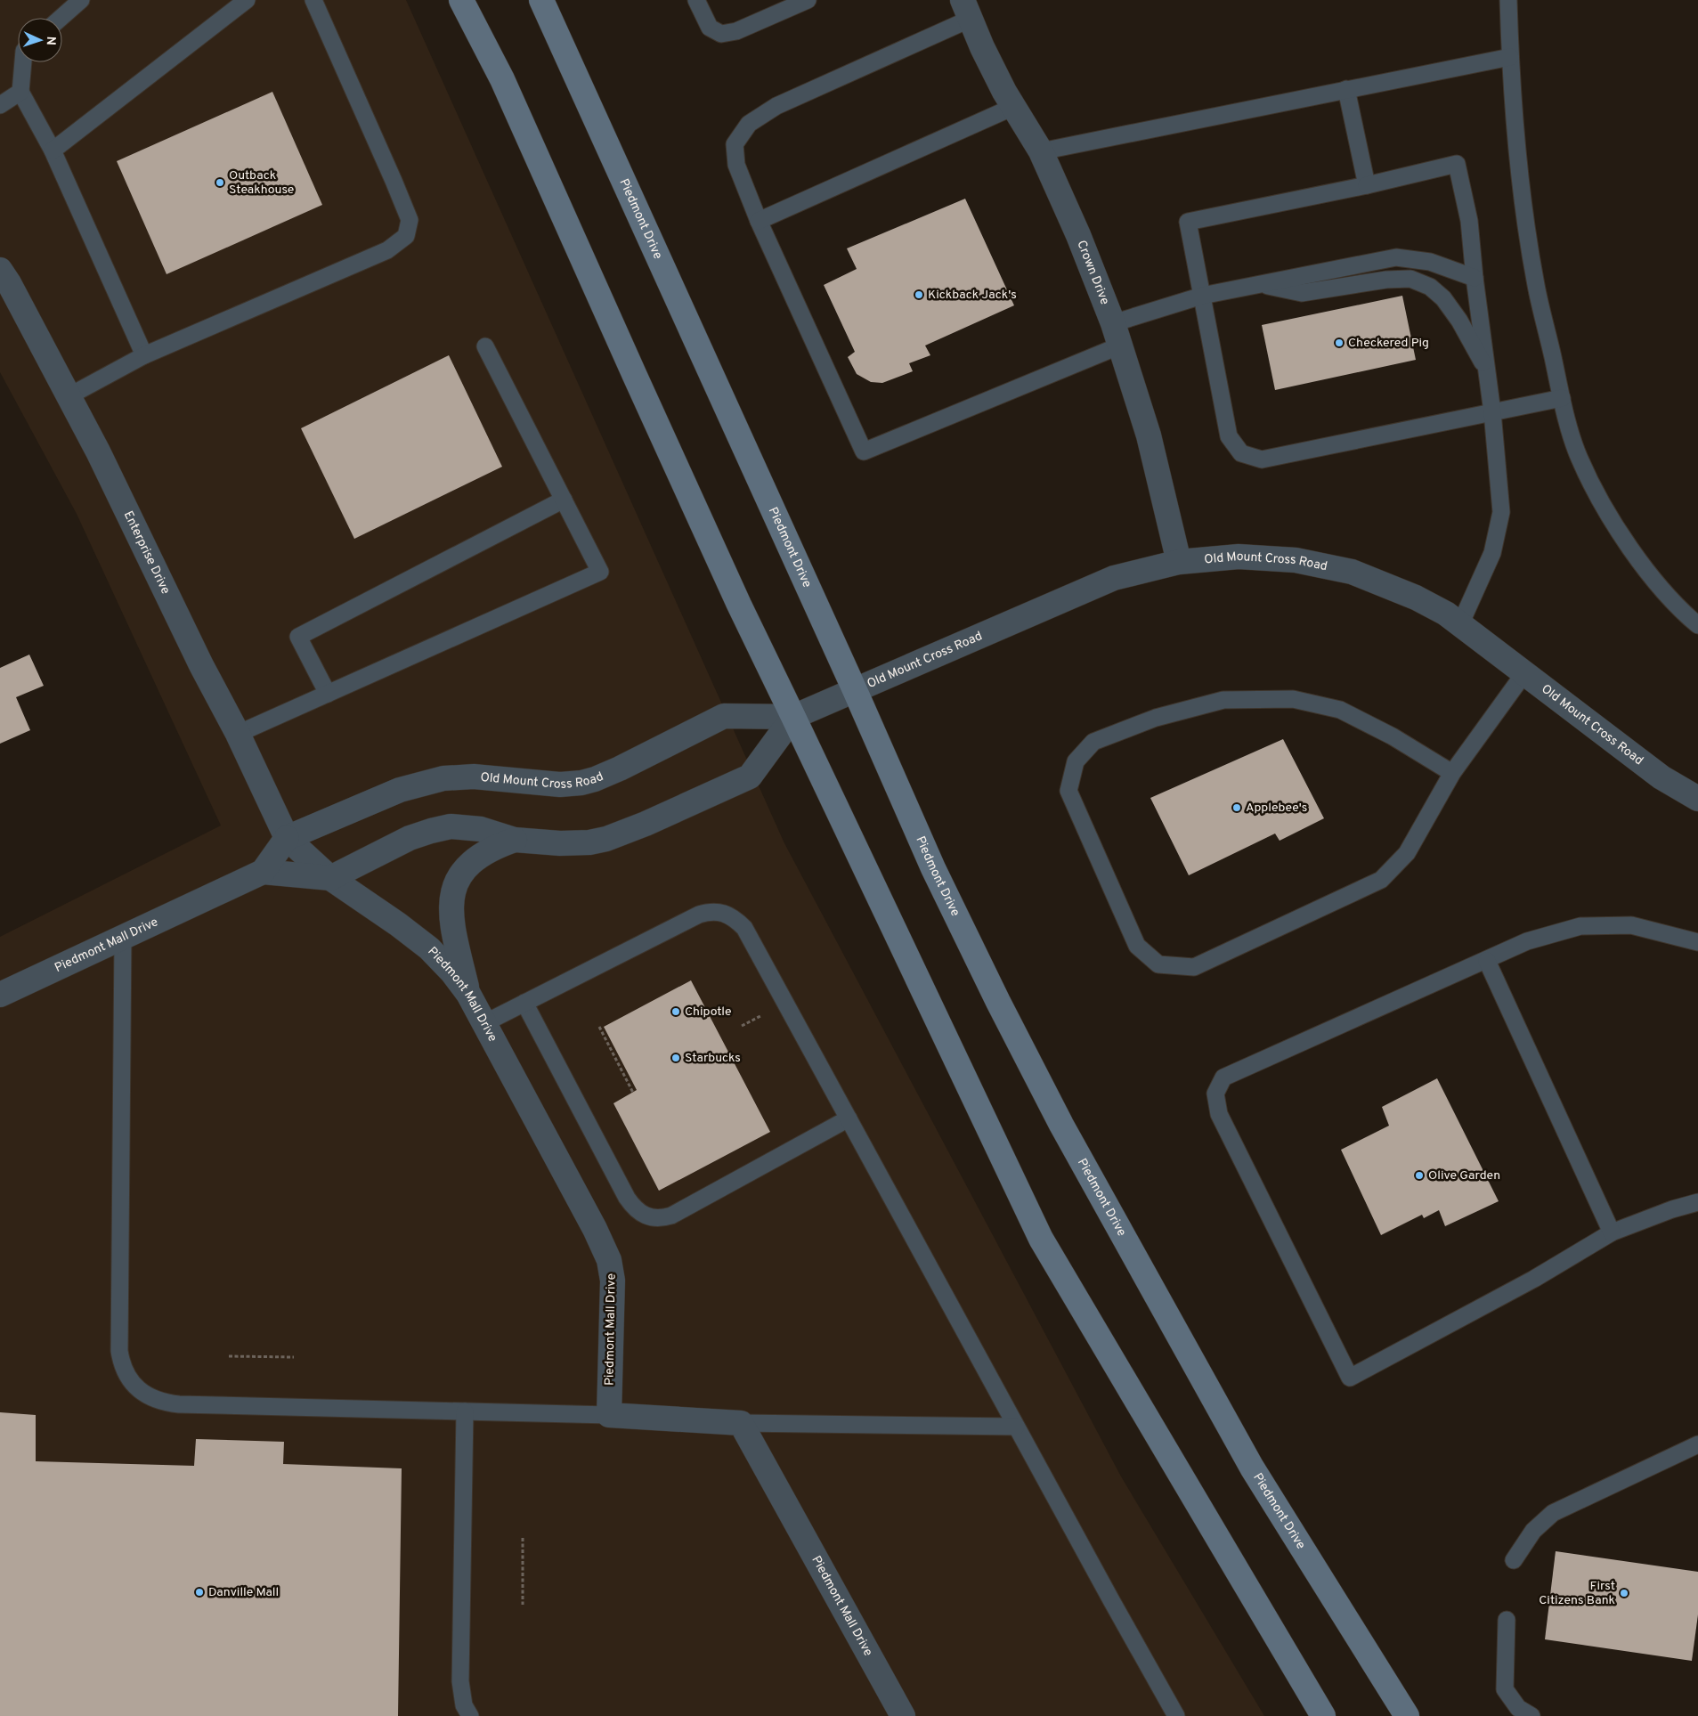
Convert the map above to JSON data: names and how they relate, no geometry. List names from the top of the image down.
{
  "streets": {
    "main road": ["Piedmont Drive"],
    "street": [
      "Crown Drive",
      "Enterprise Drive",
      "Old Mount Cross Road",
      "Piedmont Mall Drive"
    ]
  },
  "crossings": [
    ["Piedmont Drive", "Old Mount Cross Road"],
    ["Crown Drive", "Old Mount Cross Road"],
    ["Enterprise Drive", "Old Mount Cross Road"],
    ["Enterprise Drive", "Piedmont Mall Drive"],
    ["Old Mount Cross Road", "Piedmont Mall Drive"]
  ],
  "places": [
    "Outback Steakhouse",
    "Kickback Jack's",
    "Checkered Pig",
    "Applebee's",
    "Chipotle",
    "Starbucks",
    "Olive Garden",
    "Danville Mall",
    "First Citizens Bank"
  ],
  "north": "right"
}
